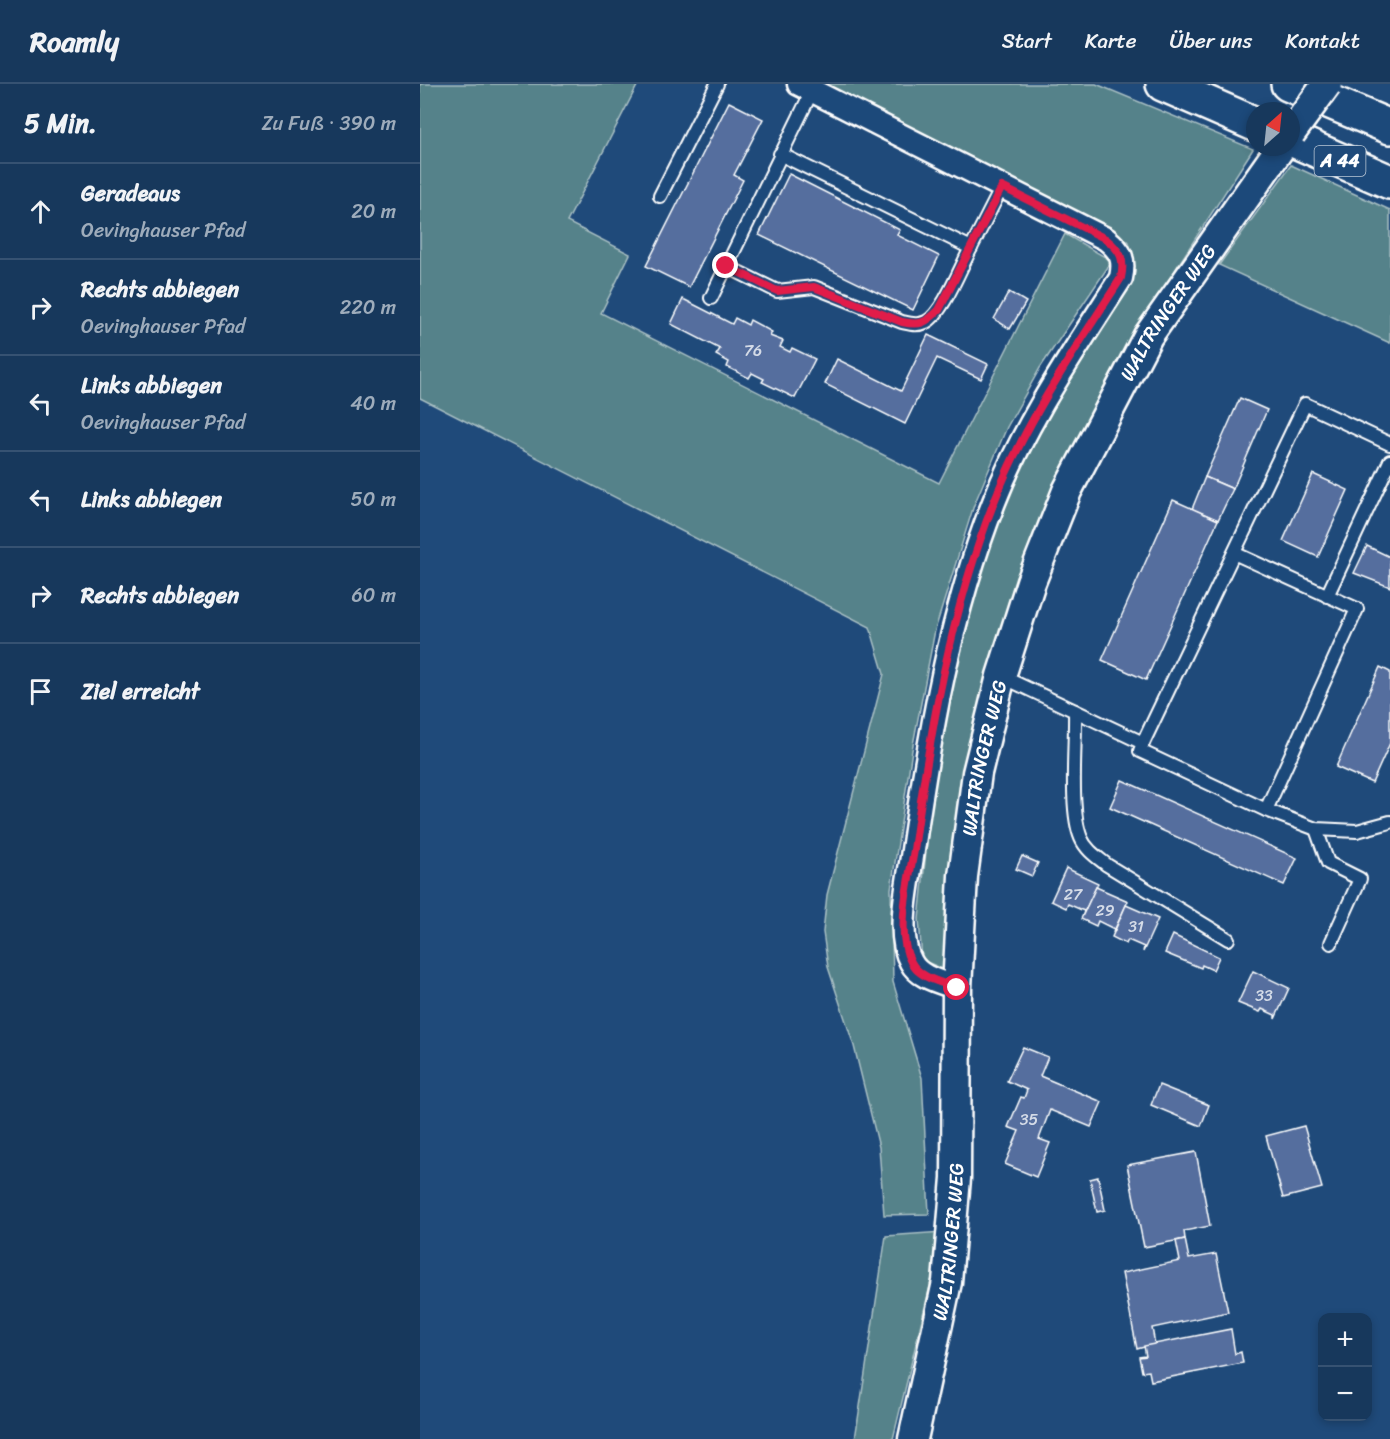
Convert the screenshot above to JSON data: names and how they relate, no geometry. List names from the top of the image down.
{
  "streets": {
    "highway": ["A 44"],
    "street": ["WALTRINGER WEG"]
  },
  "house_numbers": [
    "76",
    "27",
    "29",
    "31",
    "33",
    "35"
  ],
  "north": "top right",
  "page": {
    "header": "Roamly",
    "nav": [
      "Start",
      "Karte",
      "Über uns",
      "Kontakt"
    ],
    "heading": ["5 Min.", "Zu Fuß · 390 m"],
    "list": [
      ["Geradeaus", "Oevinghauser Pfad", "20 m"],
      ["Rechts abbiegen", "Oevinghauser Pfad", "220 m"],
      ["Links abbiegen", "Oevinghauser Pfad", "40 m"],
      ["Links abbiegen", "50 m"],
      ["Rechts abbiegen", "60 m"],
      "Ziel erreicht"
    ],
    "map_buttons": ["+", "−"]
  }
}
